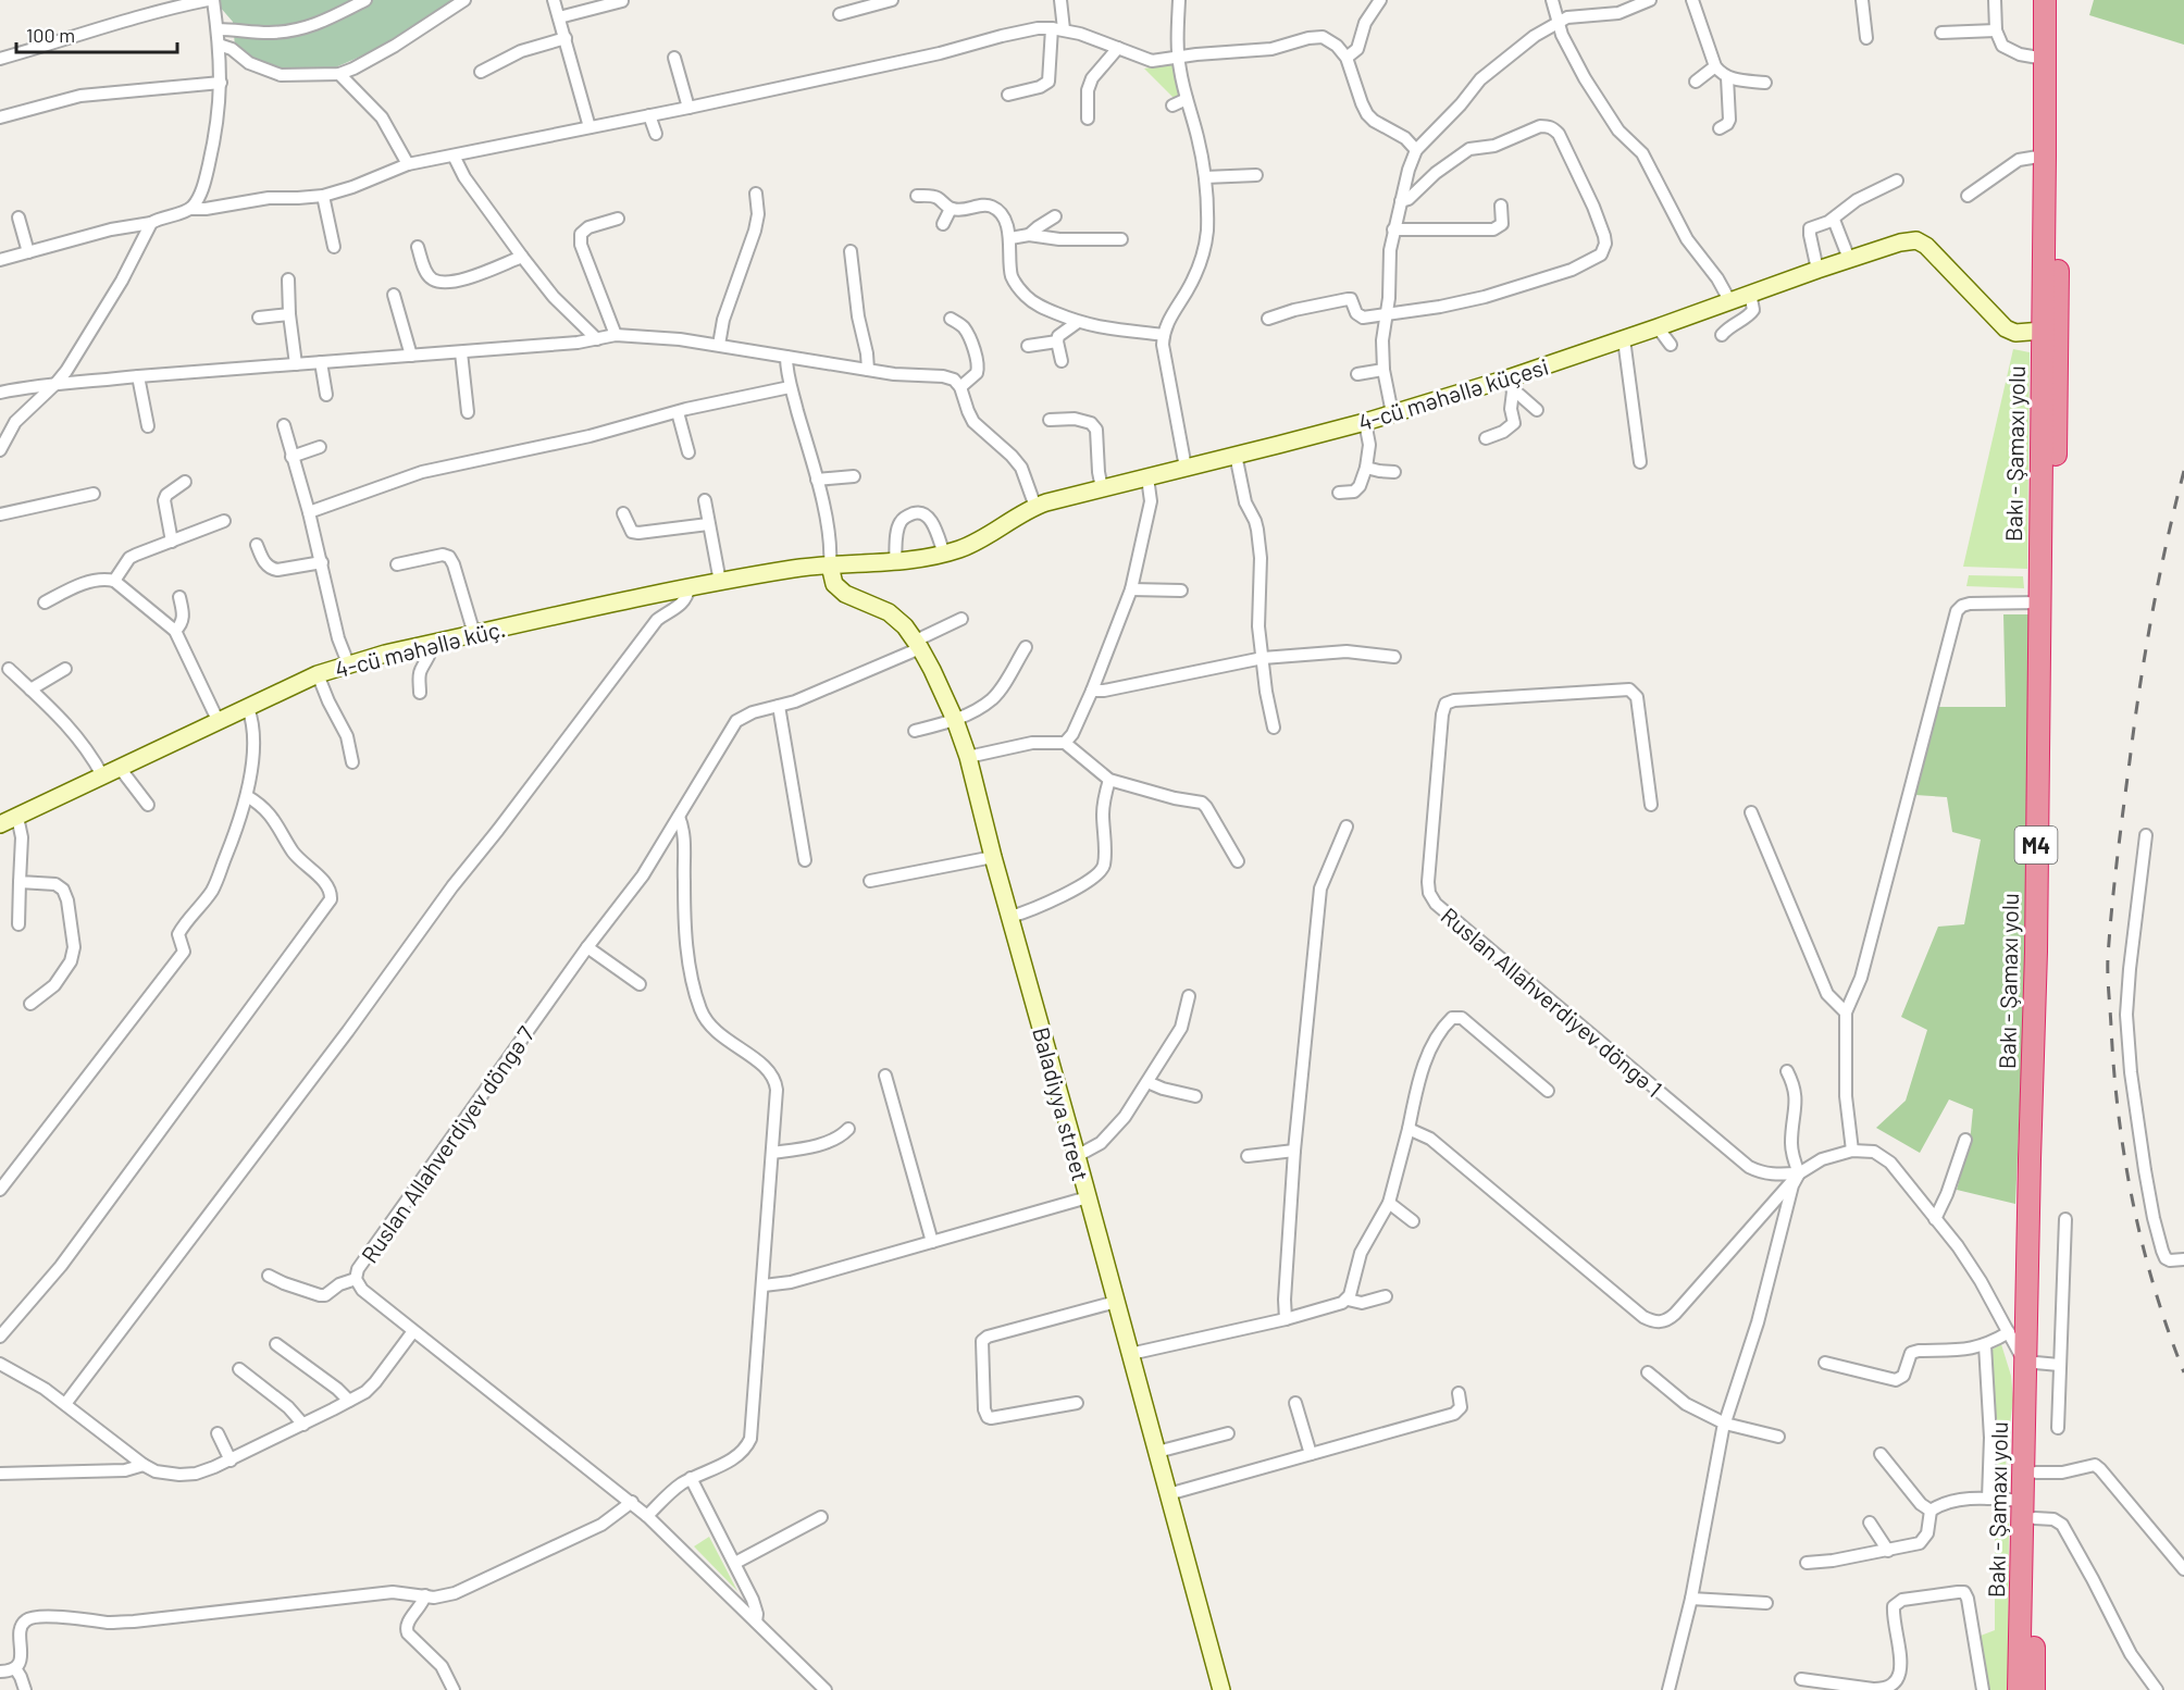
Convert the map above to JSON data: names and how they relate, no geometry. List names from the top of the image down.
{
  "streets": {
    "highway": ["Bakı - Şamaxı yolu", "M4"],
    "street": [
      "4-cü məhəllə küçesi",
      "4-cü məhəllə küç.",
      "Ruslan Allahverdiyev döngə 1",
      "Baladiyya street",
      "Ruslan Allahverdiyev döngə 7"
    ]
  },
  "crossings": [
    ["4-cü məhəllə küçesi", "Bakı - Şamaxı yolu"],
    ["4-cü məhəllə küçesi", "4-cü məhəllə küç."],
    ["4-cü məhəllə küçesi", "Baladiyya street"],
    ["4-cü məhəllə küç.", "Baladiyya street"],
    ["Baladiyya street", "Ruslan Allahverdiyev döngə 7"]
  ],
  "scale_bar": "100 m"
}
